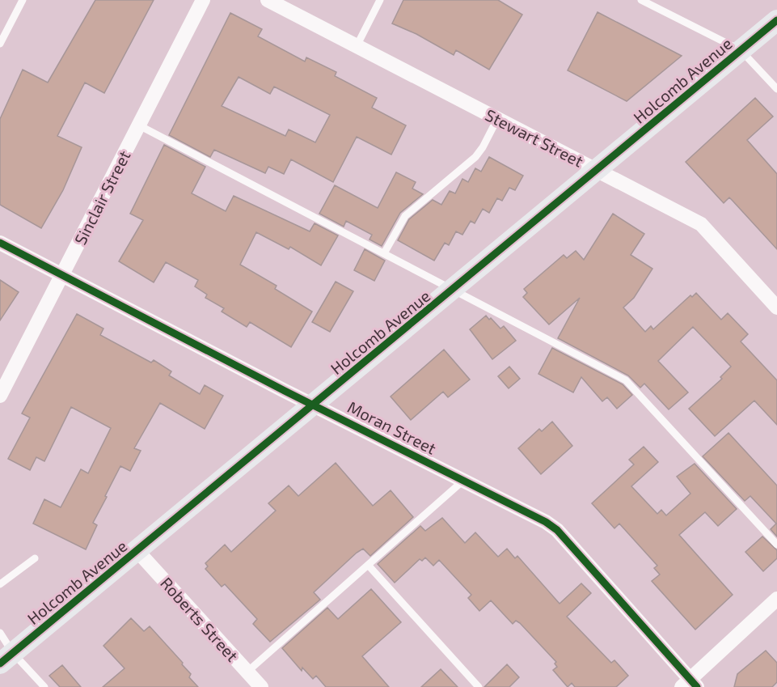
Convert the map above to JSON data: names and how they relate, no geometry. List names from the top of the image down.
{
  "streets": {
    "street": [
      "Holcomb Avenue",
      "Stewart Street",
      "Sinclair Street",
      "Moran Street",
      "Roberts Street"
    ]
  },
  "crossings": [
    ["Holcomb Avenue", "Stewart Street"],
    ["Holcomb Avenue", "Moran Street"],
    ["Holcomb Avenue", "Roberts Street"],
    ["Sinclair Street", "Moran Street"]
  ]
}
